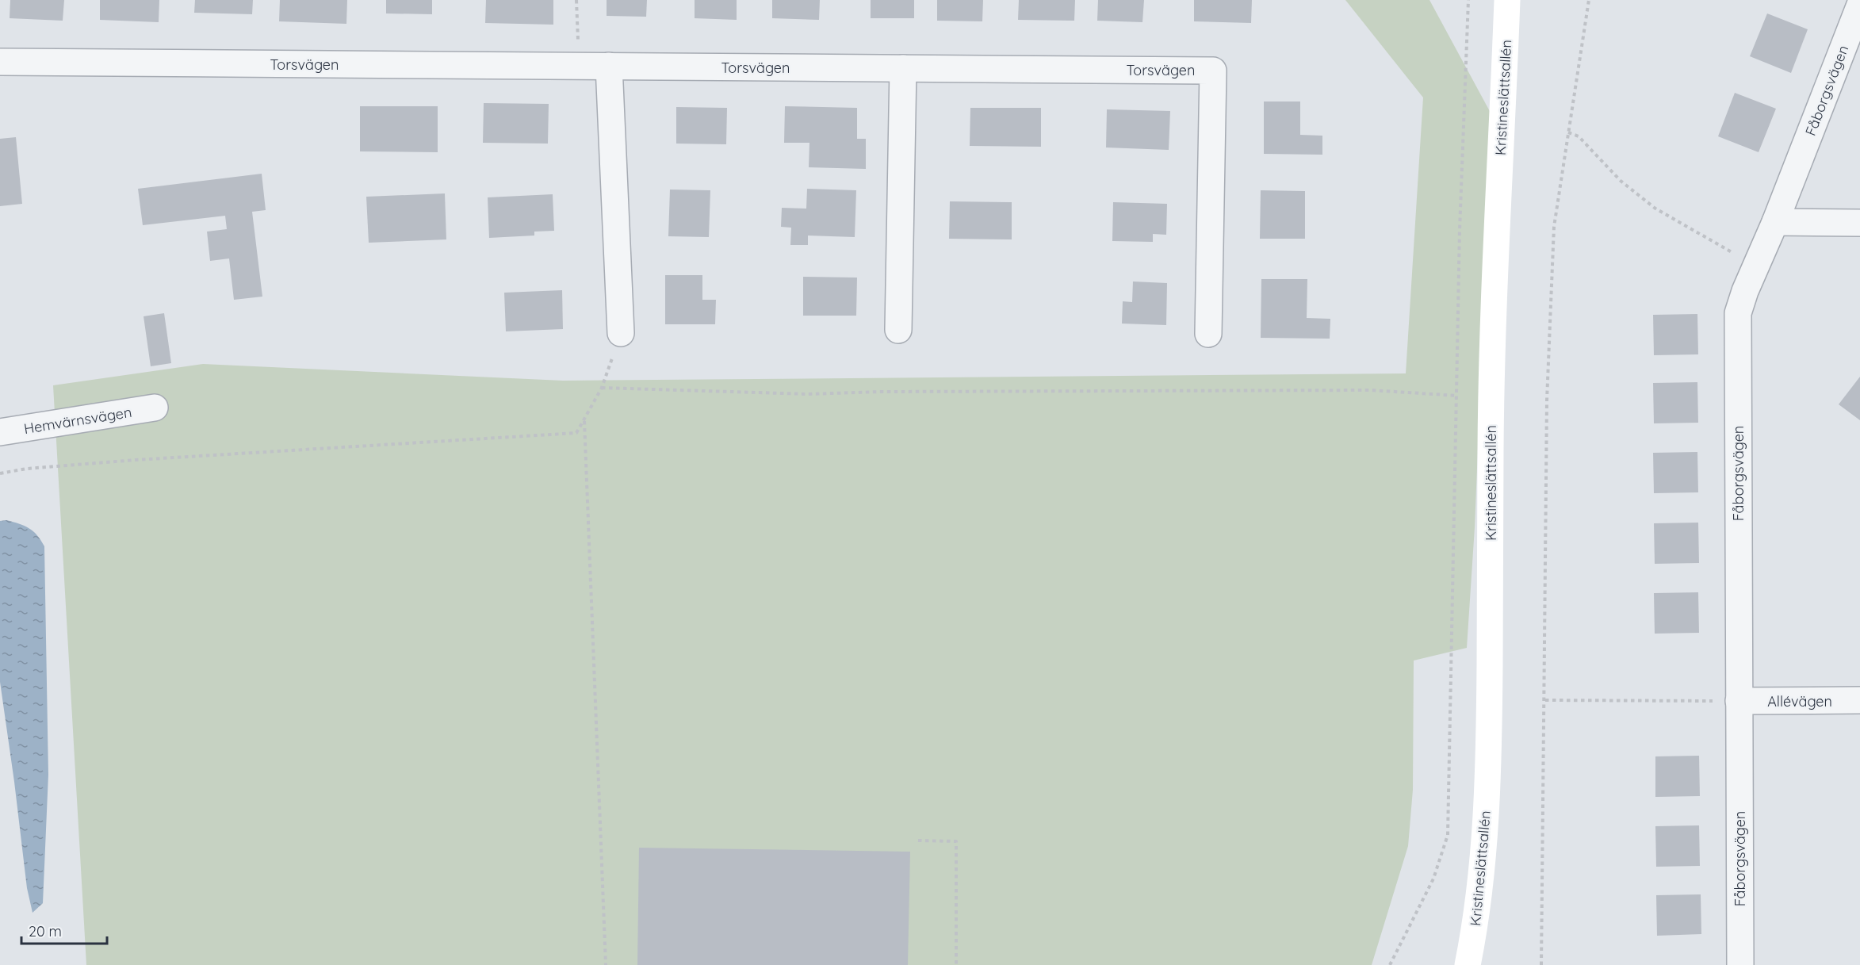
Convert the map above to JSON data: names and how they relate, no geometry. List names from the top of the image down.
{
  "streets": {
    "street": [
      "Torsvägen",
      "Fåborgsvägen",
      "Kristineslättsallén",
      "Hemvärnsvägen",
      "Allévägen"
    ]
  },
  "crossings": [
    ["Fåborgsvägen", "Allévägen"]
  ],
  "scale_bar": "20 m"
}
